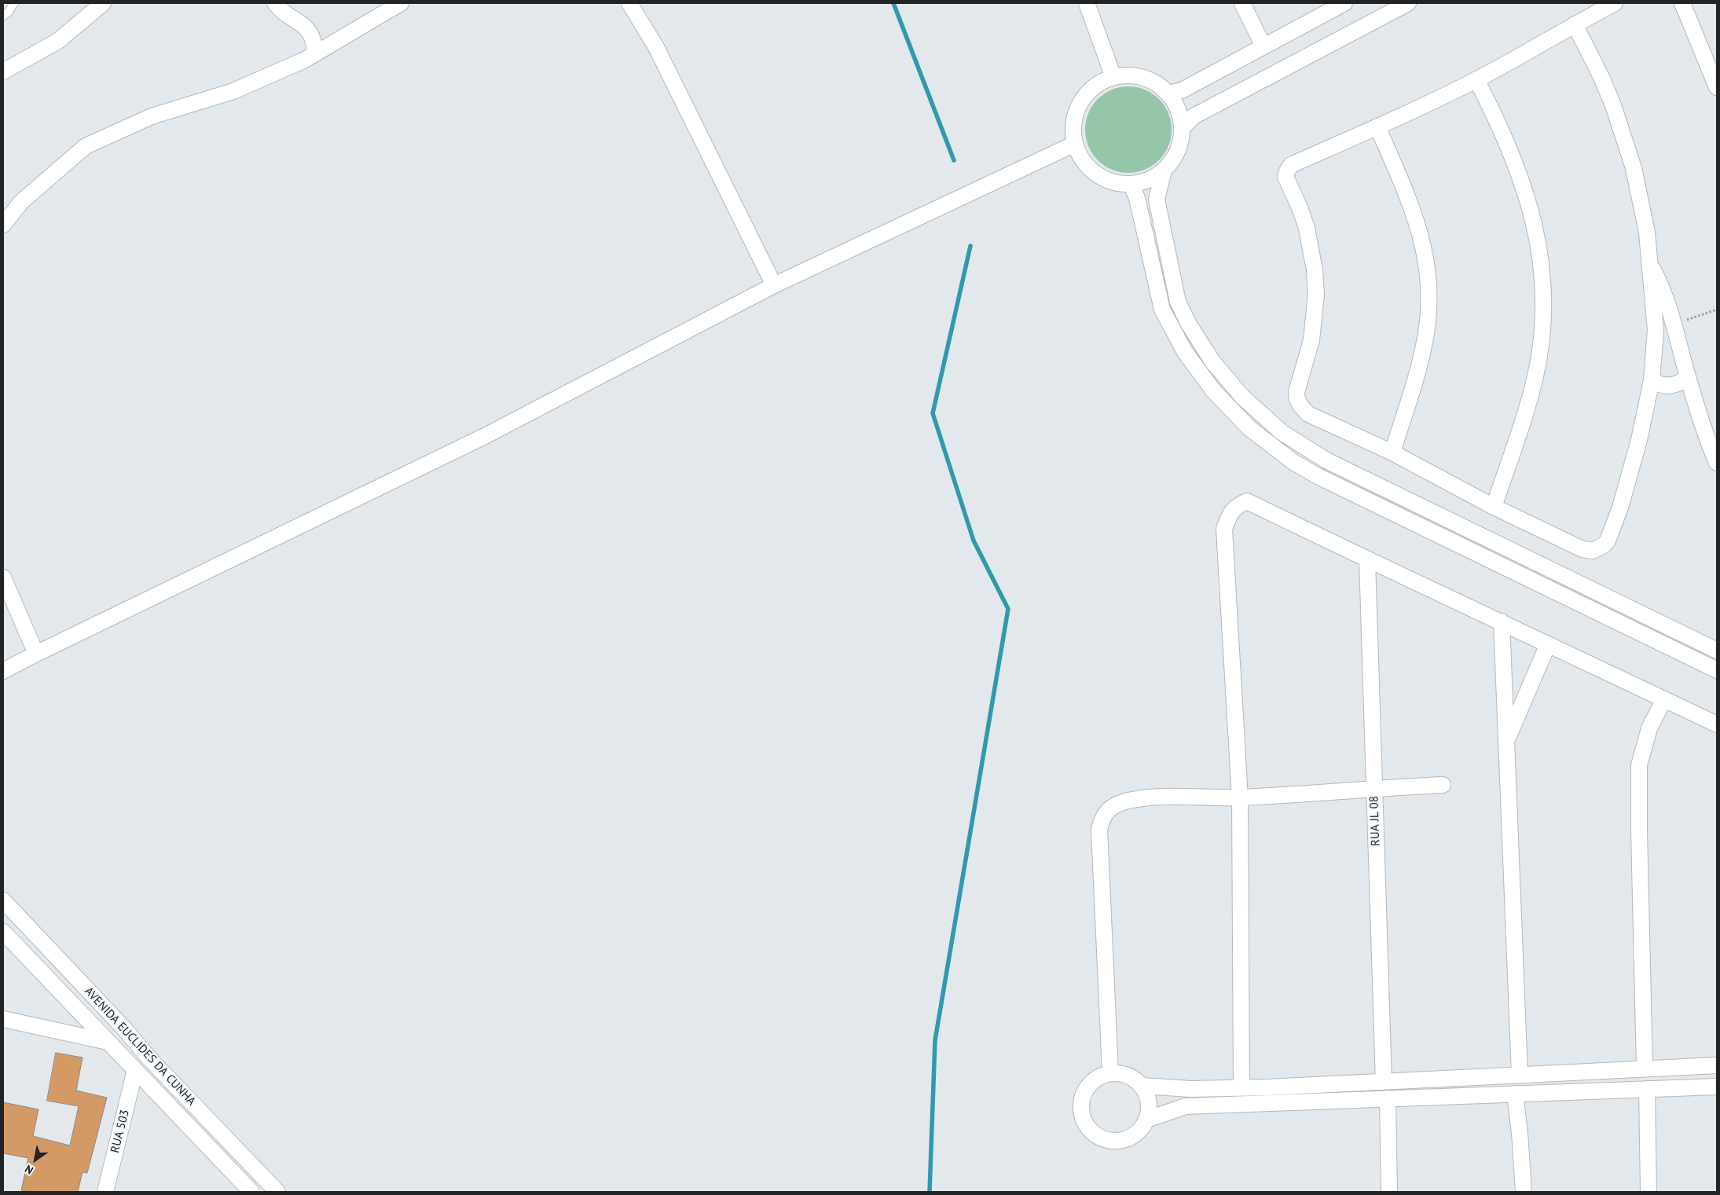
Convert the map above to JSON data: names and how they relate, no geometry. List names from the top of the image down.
{
  "streets": {
    "street": ["RUA JL 08", "AVENIDA EUCLIDES DA CUNHA", "RUA 503"]
  },
  "crossings": [
    ["AVENIDA EUCLIDES DA CUNHA", "RUA 503"]
  ],
  "north": "bottom left"
}
